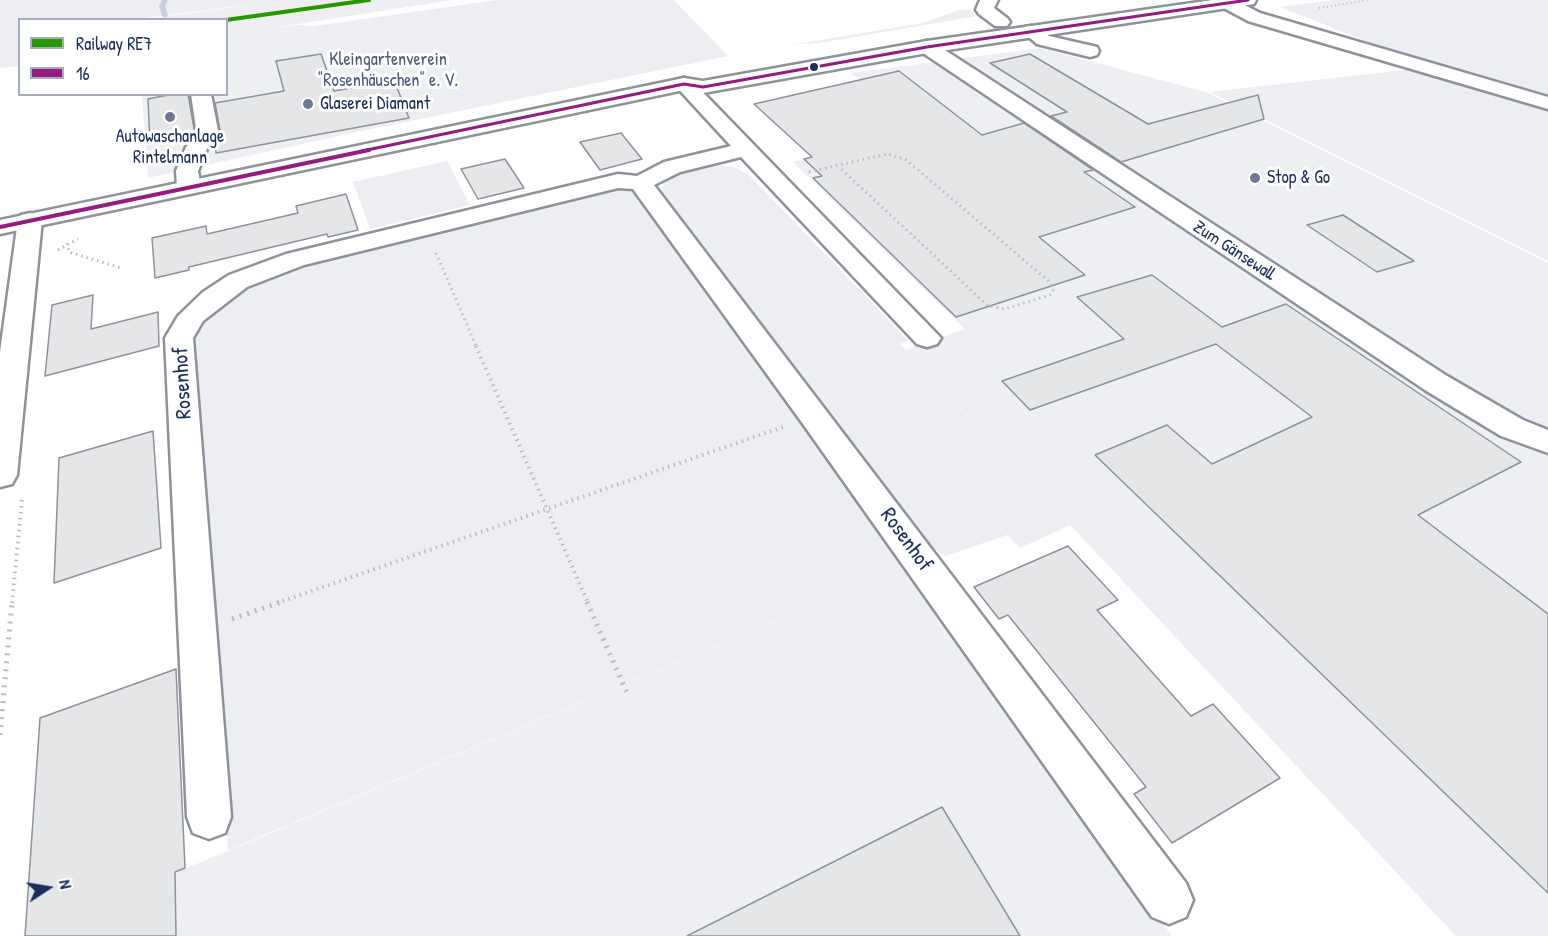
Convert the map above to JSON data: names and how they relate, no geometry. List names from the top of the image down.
{
  "streets": {
    "street": ["Zum Gänsewall", "Rosenhof"]
  },
  "parks": ["Kleingartenverein \"Rosenhäuschen\" e. V."],
  "places": ["Glaserei Diamant", "Autowaschanlage Rintelmann", "Stop & Go"],
  "lines": ["rail line RE7", "transit line 16"],
  "legend": ["Railway RE7", "16"],
  "north": "right"
}
